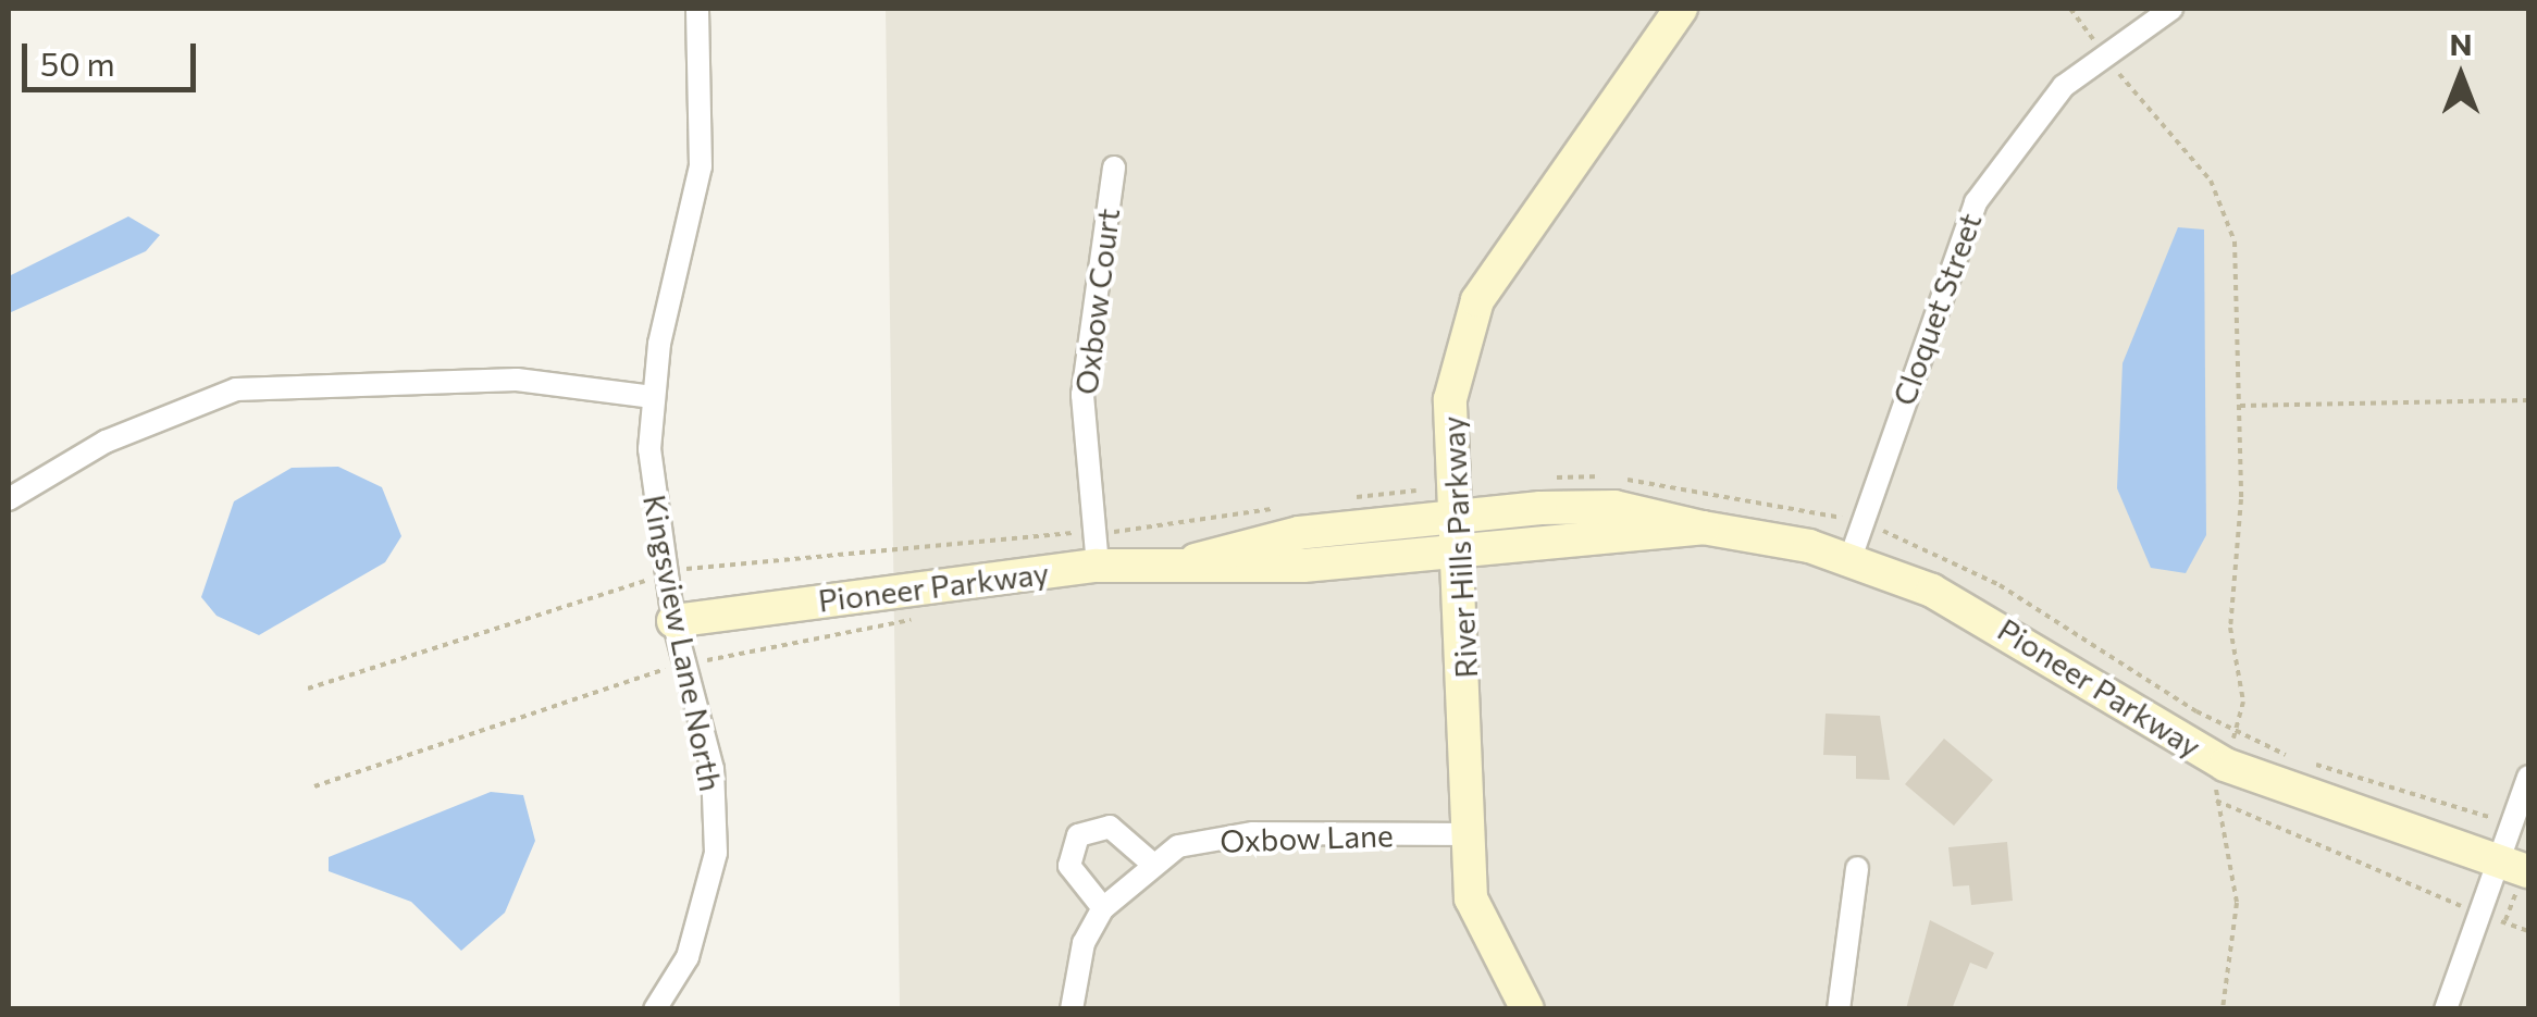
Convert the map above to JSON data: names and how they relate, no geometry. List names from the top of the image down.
{
  "streets": {
    "street": [
      "Oxbow Court",
      "Cloquet Street",
      "River Hills Parkway",
      "Pioneer Parkway",
      "Kingsview Lane North",
      "Oxbow Lane"
    ]
  },
  "crossings": [
    ["Oxbow Court", "Pioneer Parkway"],
    ["Cloquet Street", "Pioneer Parkway"],
    ["River Hills Parkway", "Pioneer Parkway"],
    ["River Hills Parkway", "Oxbow Lane"],
    ["Pioneer Parkway", "Kingsview Lane North"]
  ],
  "scale_bar": "50 m",
  "north": "top"
}
